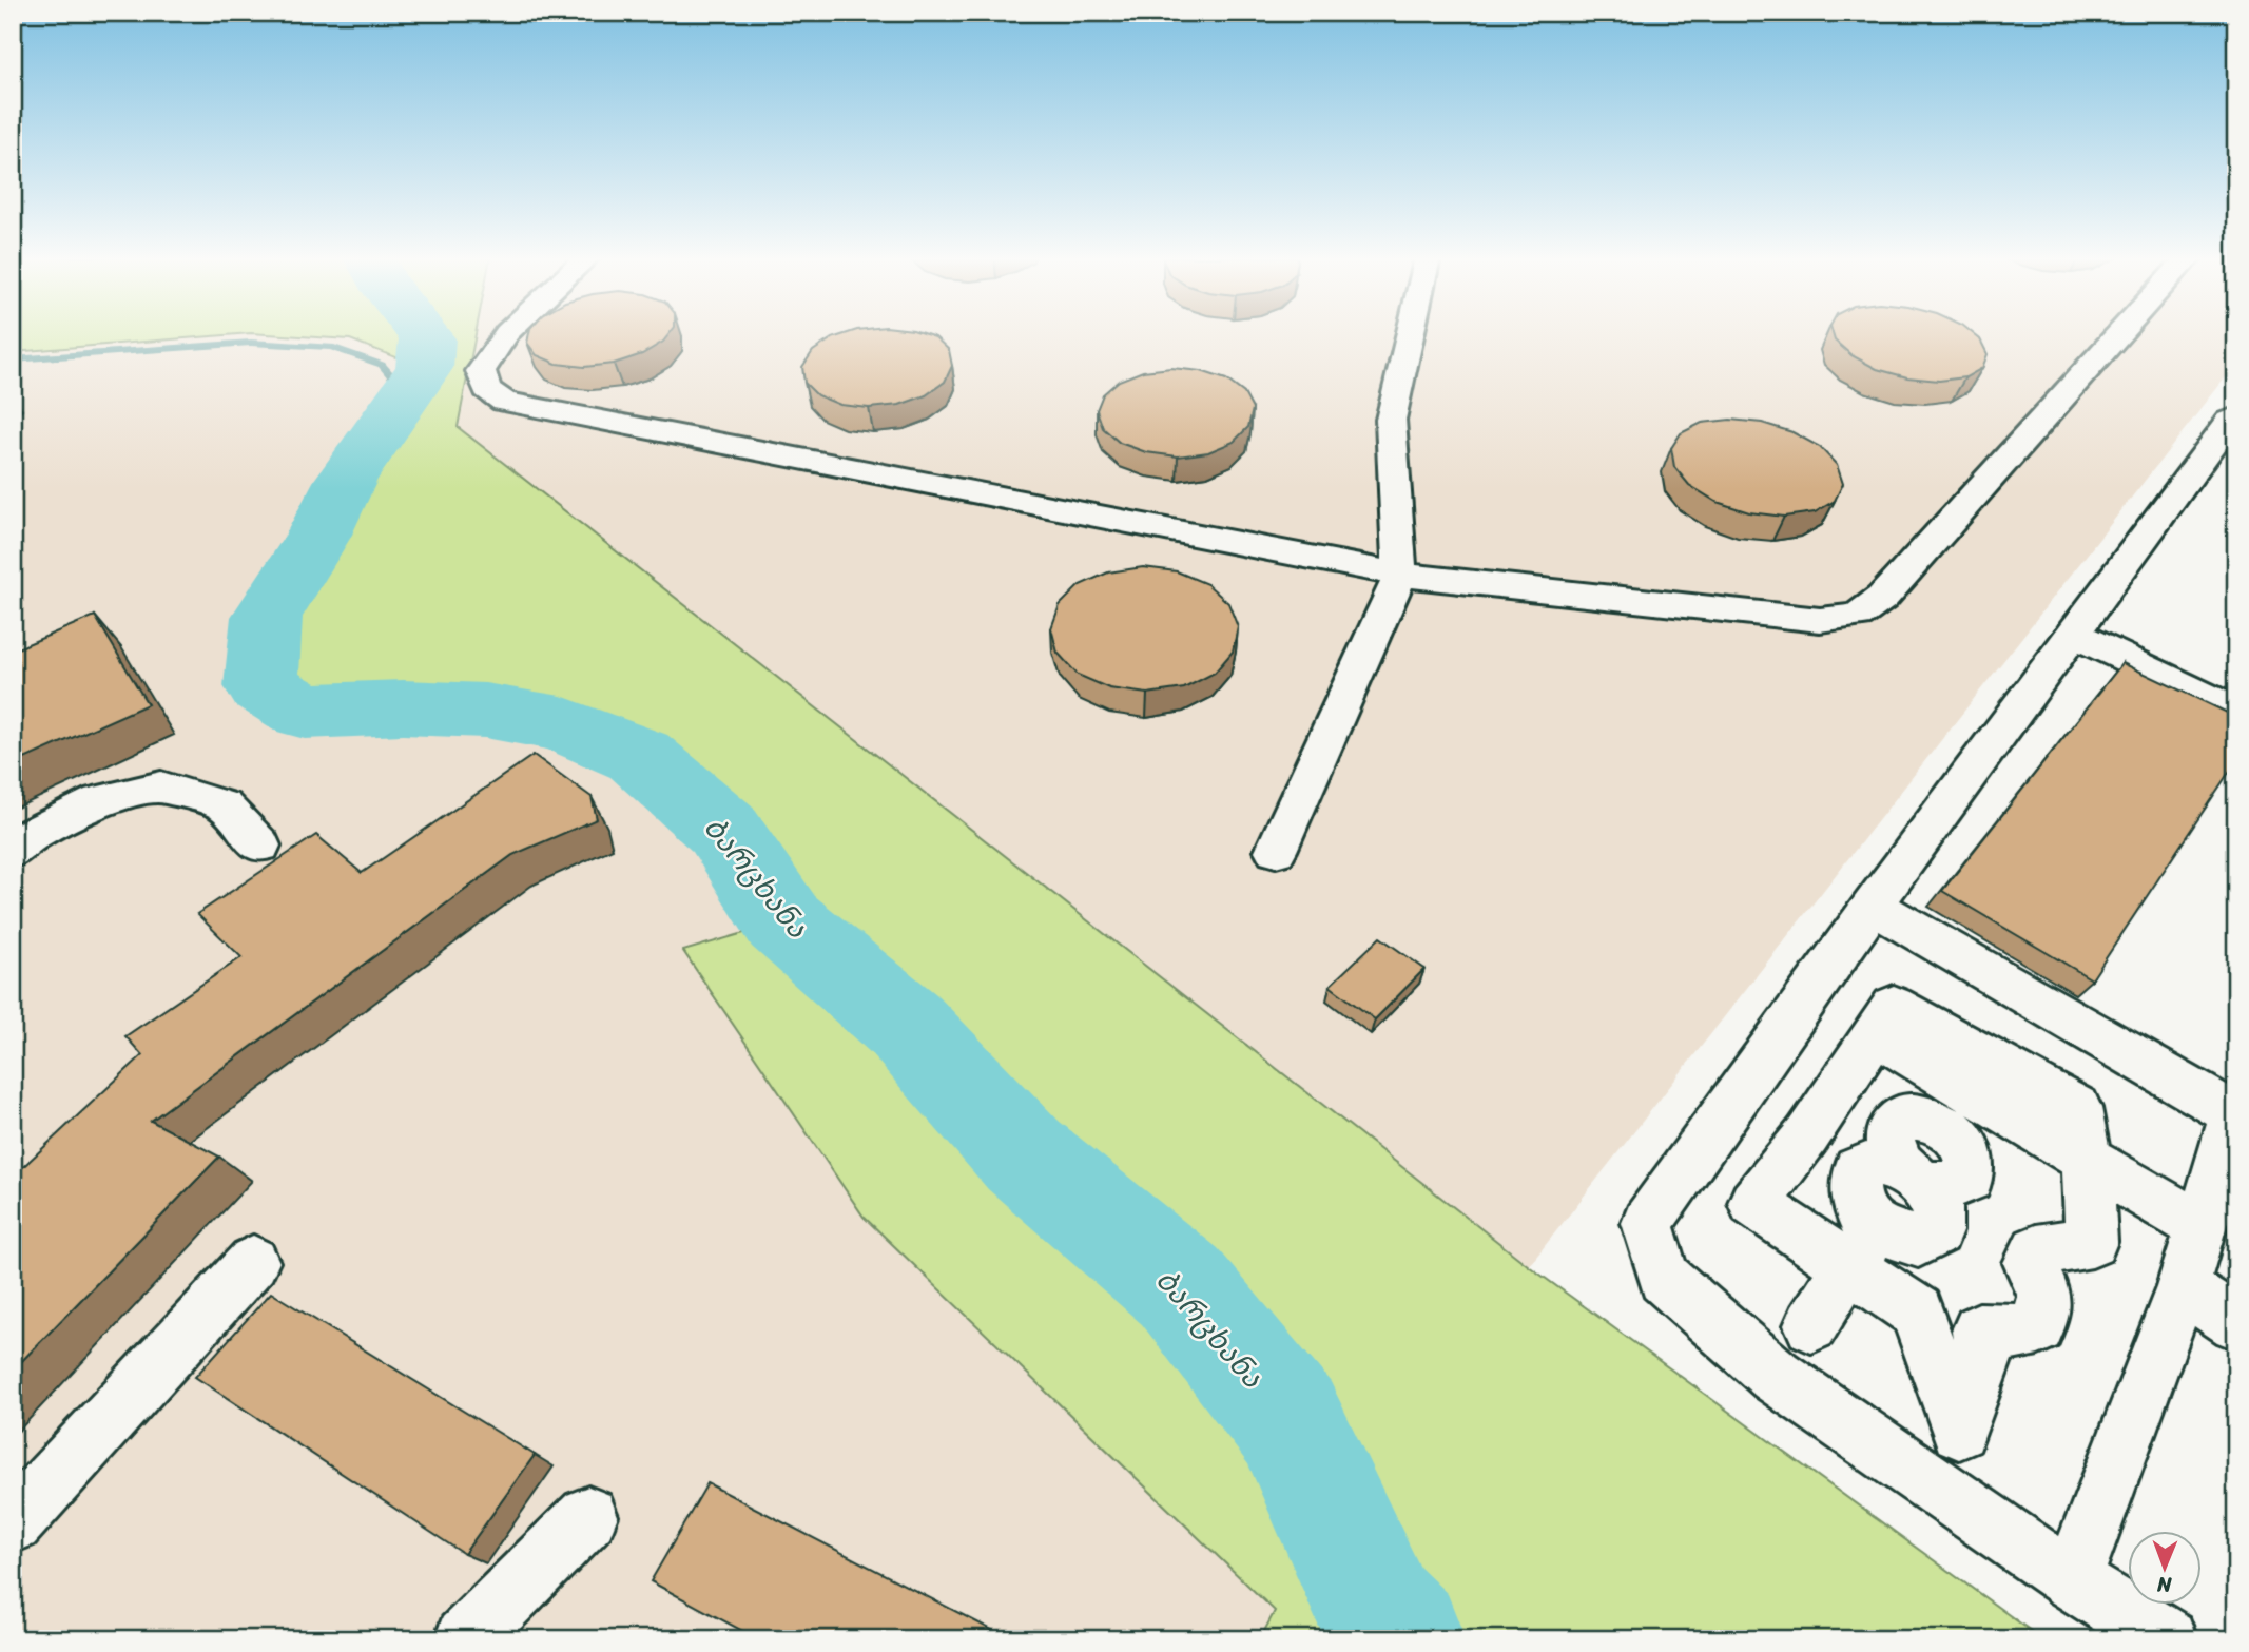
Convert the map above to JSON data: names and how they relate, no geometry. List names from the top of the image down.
{
  "water": ["ბარცხანა"],
  "north": "bottom"
}
